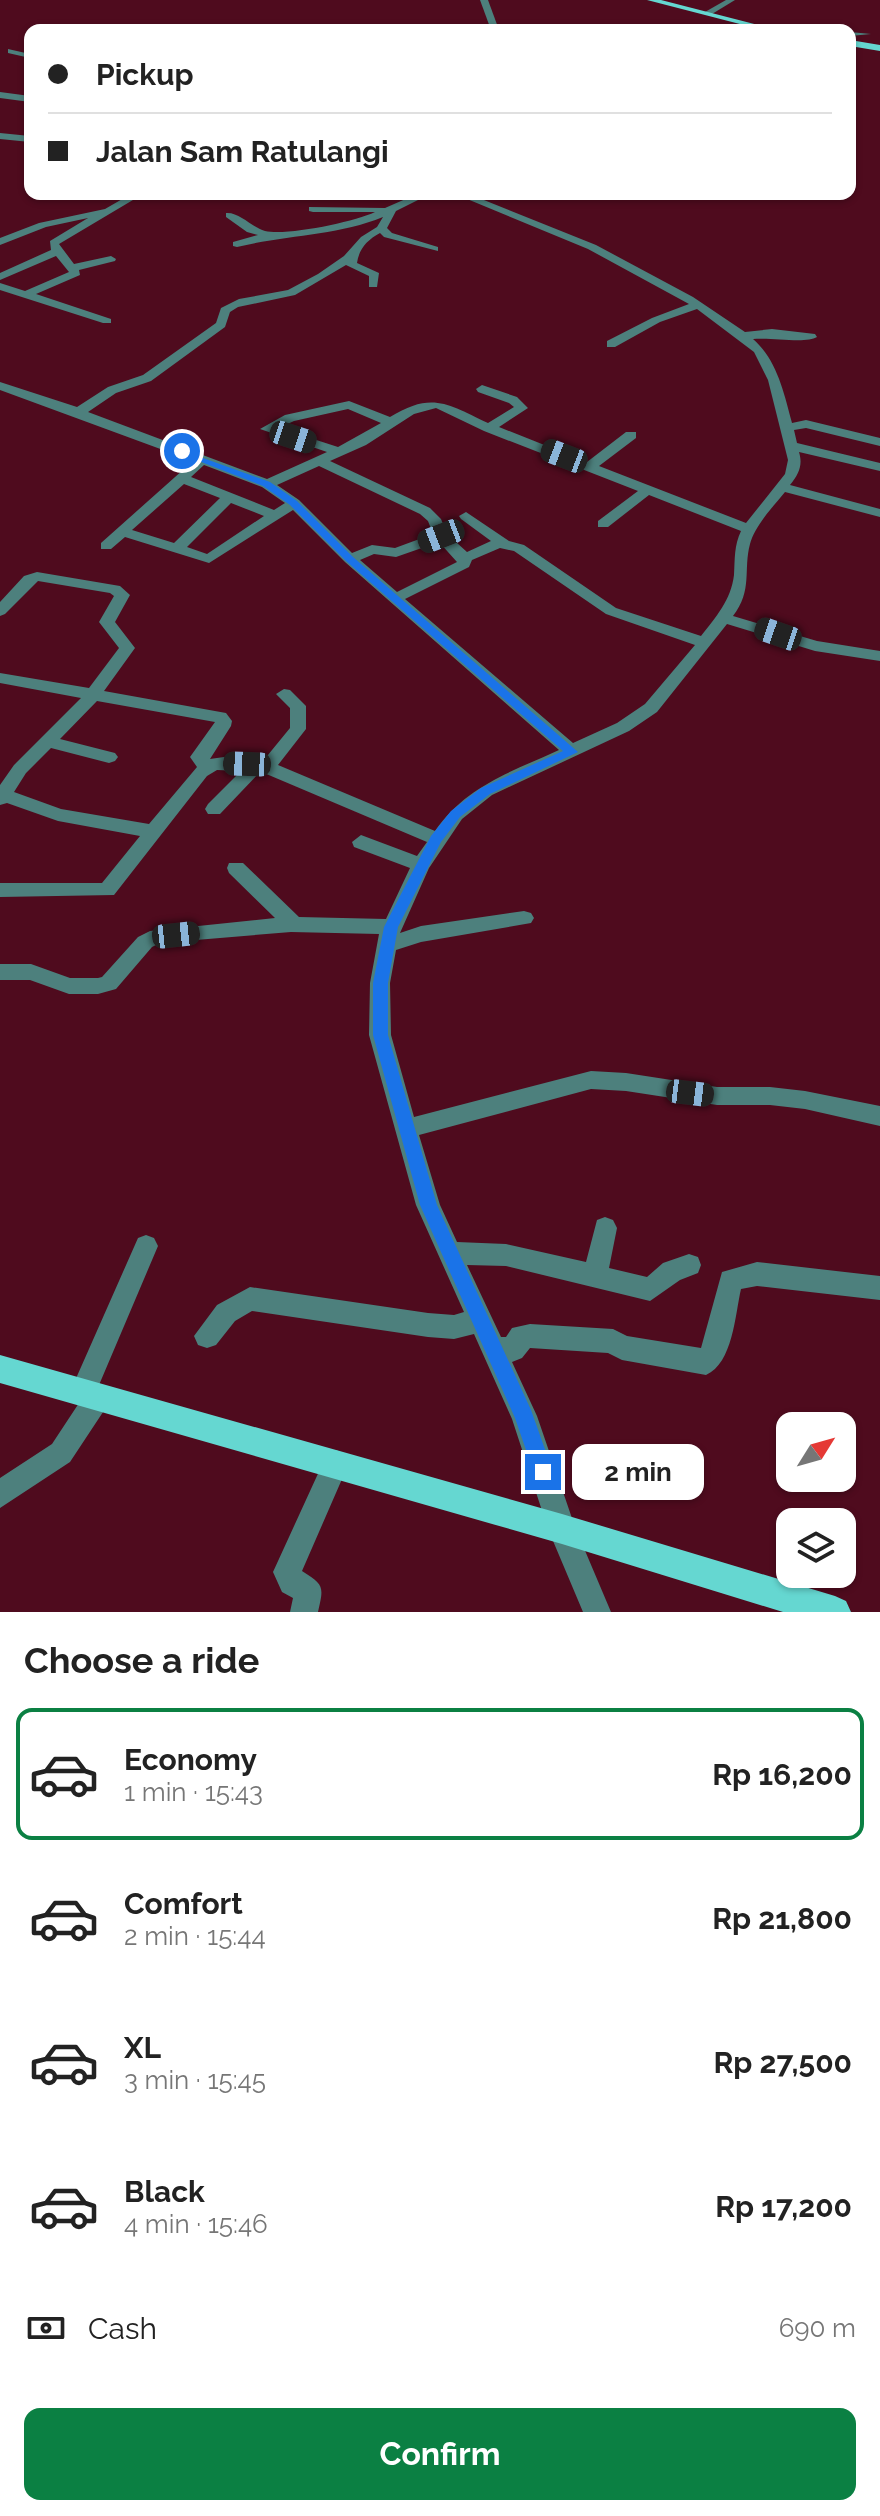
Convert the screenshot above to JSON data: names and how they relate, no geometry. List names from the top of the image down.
{
  "north": "top right",
  "page": {
    "banner": ["Pickup", "Jalan Sam Ratulangi"],
    "bubble": "2 min",
    "heading": "Choose a ride",
    "list": [
      {
        "name": "Economy",
        "note": "1 min · 15:43",
        "value": "Rp 16,200"
      },
      {
        "name": "Comfort",
        "note": "2 min · 15:44",
        "value": "Rp 21,800"
      },
      {
        "name": "XL",
        "note": "3 min · 15:45",
        "value": "Rp 27,500"
      },
      {
        "name": "Black",
        "note": "4 min · 15:46",
        "value": "Rp 17,200"
      }
    ],
    "pay": ["Cash", "690 m"],
    "buttons": "Confirm"
  }
}
